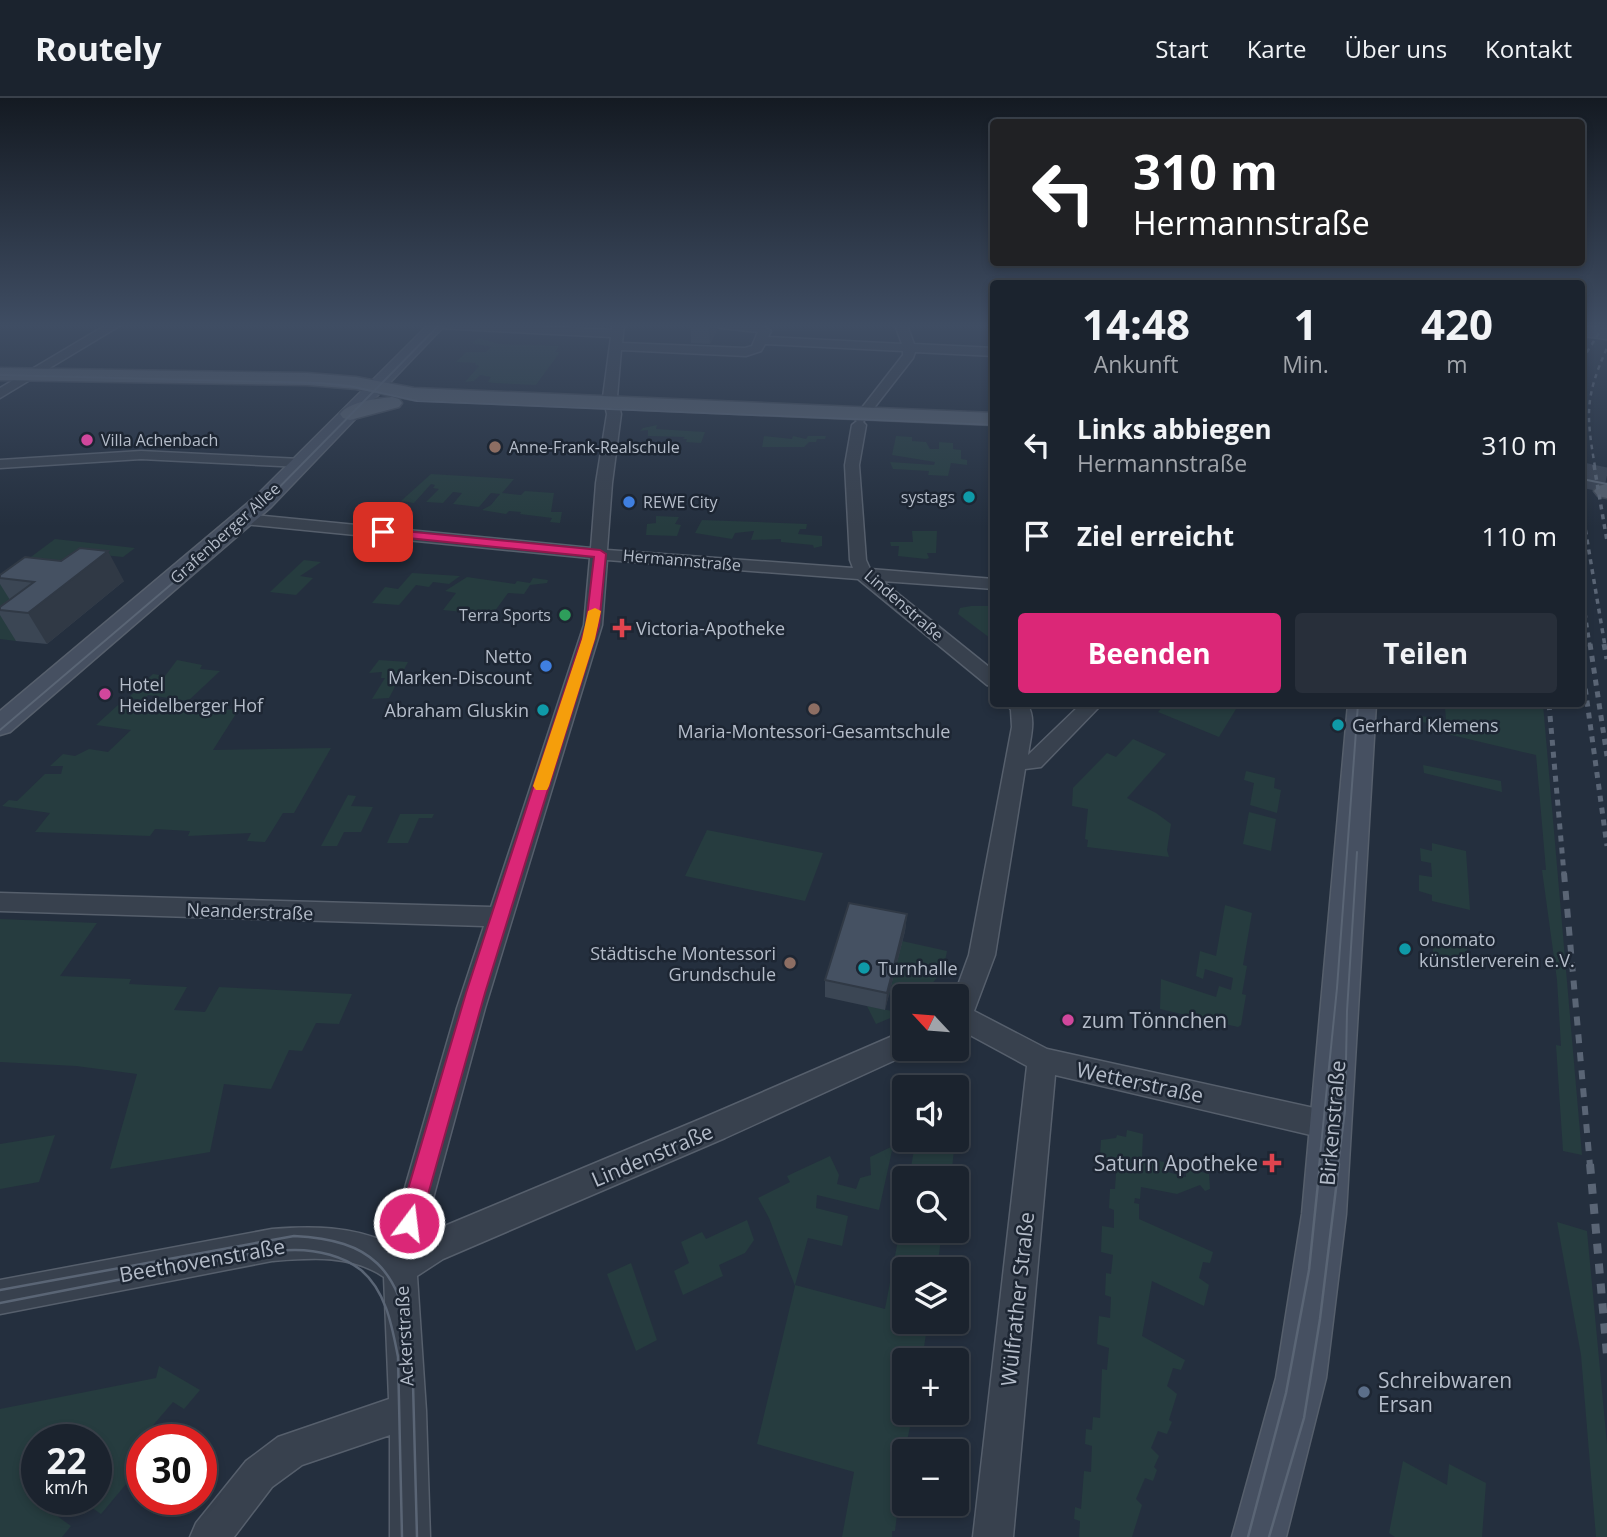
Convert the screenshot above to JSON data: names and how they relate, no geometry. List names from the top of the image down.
{
  "streets": {
    "main road": ["Grafenberger Allee", "Birkenstraße"],
    "street": [
      "Hermannstraße",
      "Lindenstraße",
      "Neanderstraße",
      "Wetterstraße",
      "Beethovenstraße",
      "Wülfrather Straße",
      "Ackerstraße"
    ]
  },
  "crossings": [
    ["Grafenberger Allee", "Hermannstraße"],
    ["Hermannstraße", "Lindenstraße"],
    ["Hermannstraße", "Ackerstraße"],
    ["Lindenstraße", "Beethovenstraße"],
    ["Lindenstraße", "Ackerstraße"],
    ["Neanderstraße", "Ackerstraße"],
    ["Wetterstraße", "Birkenstraße"],
    ["Wetterstraße", "Wülfrather Straße"],
    ["Beethovenstraße", "Ackerstraße"]
  ],
  "places": {
    "other": [
      "Villa Achenbach",
      "Anne-Frank-Realschule",
      "systags",
      "REWE City",
      "Terra Sports",
      "Netto Marken-Discount",
      "Hotel Heidelberger Hof",
      "Maria-Montessori-Gesamtschule",
      "Abraham Gluskin",
      "Gerhard Klemens",
      "onomato künstlerverein e.V.",
      "Städtische Montessori Grundschule",
      "Turnhalle",
      "zum Tönnchen",
      "Schreibwaren Ersan"
    ],
    "health": ["Victoria-Apotheke", "Saturn Apotheke"]
  },
  "north": "top left",
  "page": {
    "header": "Routely",
    "nav": [
      "Start",
      "Karte",
      "Über uns",
      "Kontakt"
    ],
    "turn": ["310 m", "Hermannstraße"],
    "eta": [
      "14:48",
      "Ankunft",
      "1",
      "Min.",
      "420",
      "m"
    ],
    "list": [
      {
        "name": "Links abbiegen",
        "note": "Hermannstraße",
        "value": "310 m"
      },
      {
        "name": "Ziel erreicht",
        "value": "110 m"
      }
    ],
    "buttons": ["Beenden", "Teilen"],
    "map_buttons": ["+", "−"],
    "speed": "22 km/h",
    "limit": "30"
  }
}
